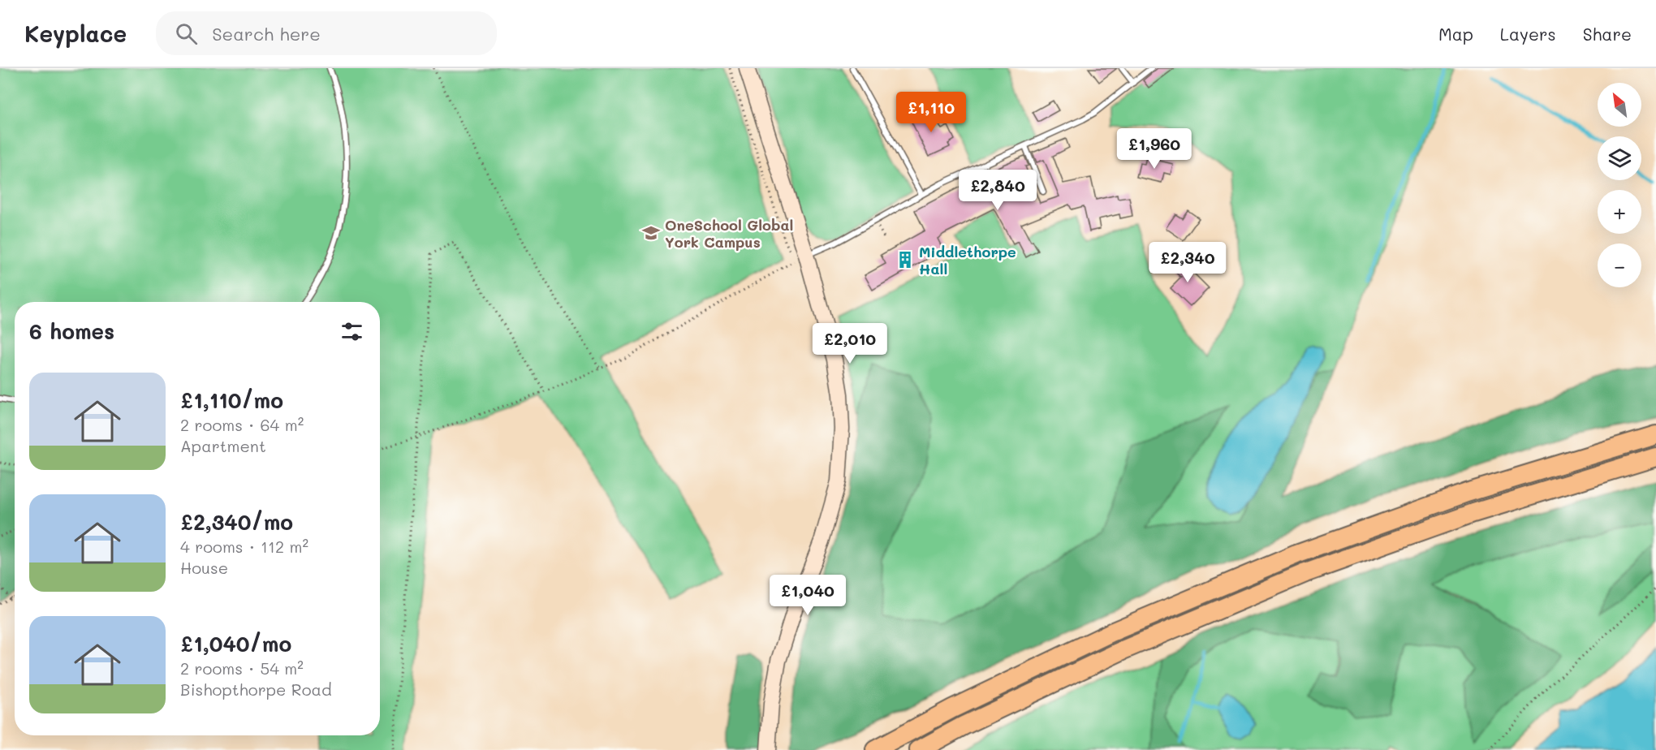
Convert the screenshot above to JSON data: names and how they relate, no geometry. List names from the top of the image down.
{
  "places": {
    "school or university": ["OneSchool Global York Campus"],
    "building": ["Middlethorpe Hall"]
  },
  "north": "top left",
  "page": {
    "header": "Keyplace",
    "search": "Search here",
    "nav": ["Map", "Layers", "Share"],
    "map_buttons": ["+", "−"],
    "price": [
      "£1,110",
      "£1,960",
      "£2,840",
      "£2,340",
      "£2,010",
      "£1,040"
    ],
    "heading": "6 homes",
    "list": [
      {
        "name": "£1,110/mo",
        "note": "2 rooms · 64 m² · Apartment"
      },
      {
        "name": "£2,340/mo",
        "note": "4 rooms · 112 m² · House"
      },
      {
        "name": "£1,040/mo",
        "note": "2 rooms · 54 m² · Bishopthorpe Road"
      }
    ]
  }
}
